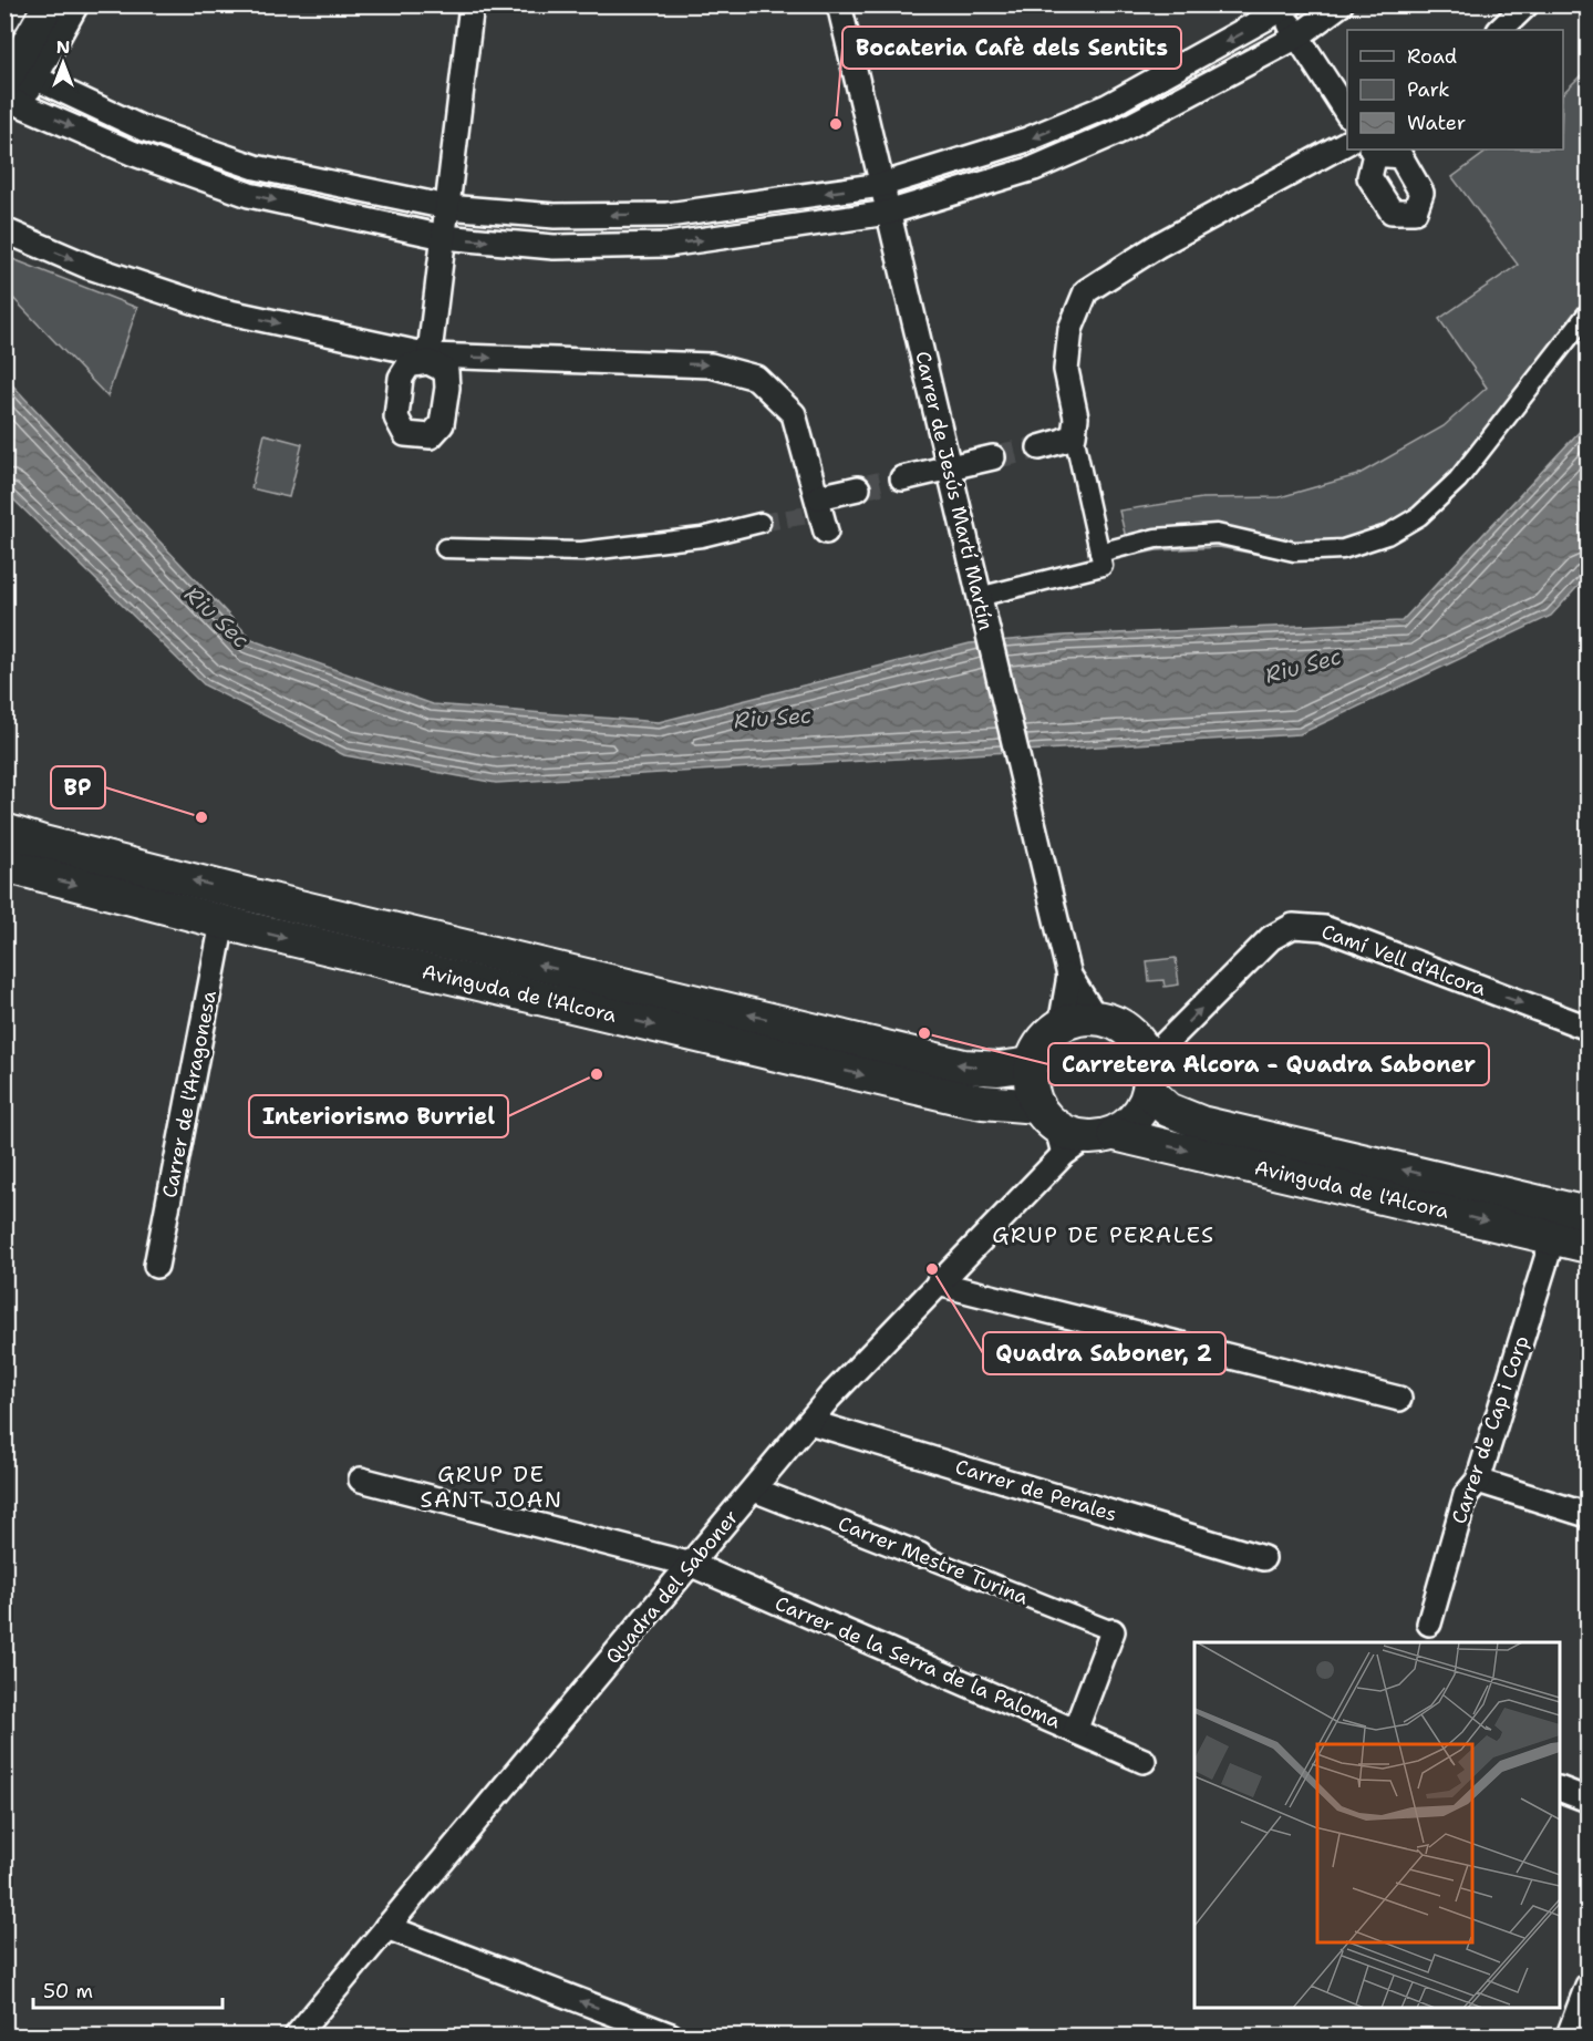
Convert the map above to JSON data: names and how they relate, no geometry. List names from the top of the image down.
{
  "streets": {
    "main road": ["Avinguda de l'Alcora"],
    "street": [
      "Carrer de Jesús Martí Martín",
      "Camí Vell d'Alcora",
      "Carrer de l'Aragonesa",
      "Carrer de Cap i Corp",
      "Carrer de Perales",
      "Carrer Mestre Turina",
      "Quadra del Saboner",
      "Carrer de la Serra de la Paloma"
    ]
  },
  "crossings": [
    ["Carrer de Jesús Martí Martín", "Camí Vell d'Alcora"],
    ["Carrer de Jesús Martí Martín", "Avinguda de l'Alcora"],
    ["Carrer de Jesús Martí Martín", "Quadra del Saboner"],
    ["Camí Vell d'Alcora", "Avinguda de l'Alcora"],
    ["Camí Vell d'Alcora", "Quadra del Saboner"],
    ["Avinguda de l'Alcora", "Carrer de l'Aragonesa"],
    ["Avinguda de l'Alcora", "Carrer de Cap i Corp"],
    ["Avinguda de l'Alcora", "Quadra del Saboner"],
    ["Carrer de Perales", "Quadra del Saboner"],
    ["Carrer Mestre Turina", "Quadra del Saboner"],
    ["Quadra del Saboner", "Carrer de la Serra de la Paloma"]
  ],
  "one_way": ["Camí Vell d'Alcora"],
  "districts": ["GRUP DE PERALES", "GRUP DE SANT JOAN"],
  "water": ["Riu Sec"],
  "places": [
    "Bocateria Cafè dels Sentits",
    "BP",
    "Carretera Alcora - Quadra Saboner",
    "Interiorismo Burriel",
    "Quadra Saboner, 2"
  ],
  "legend": ["Road", "Park", "Water"],
  "scale_bar": "50 m",
  "north": "top"
}
